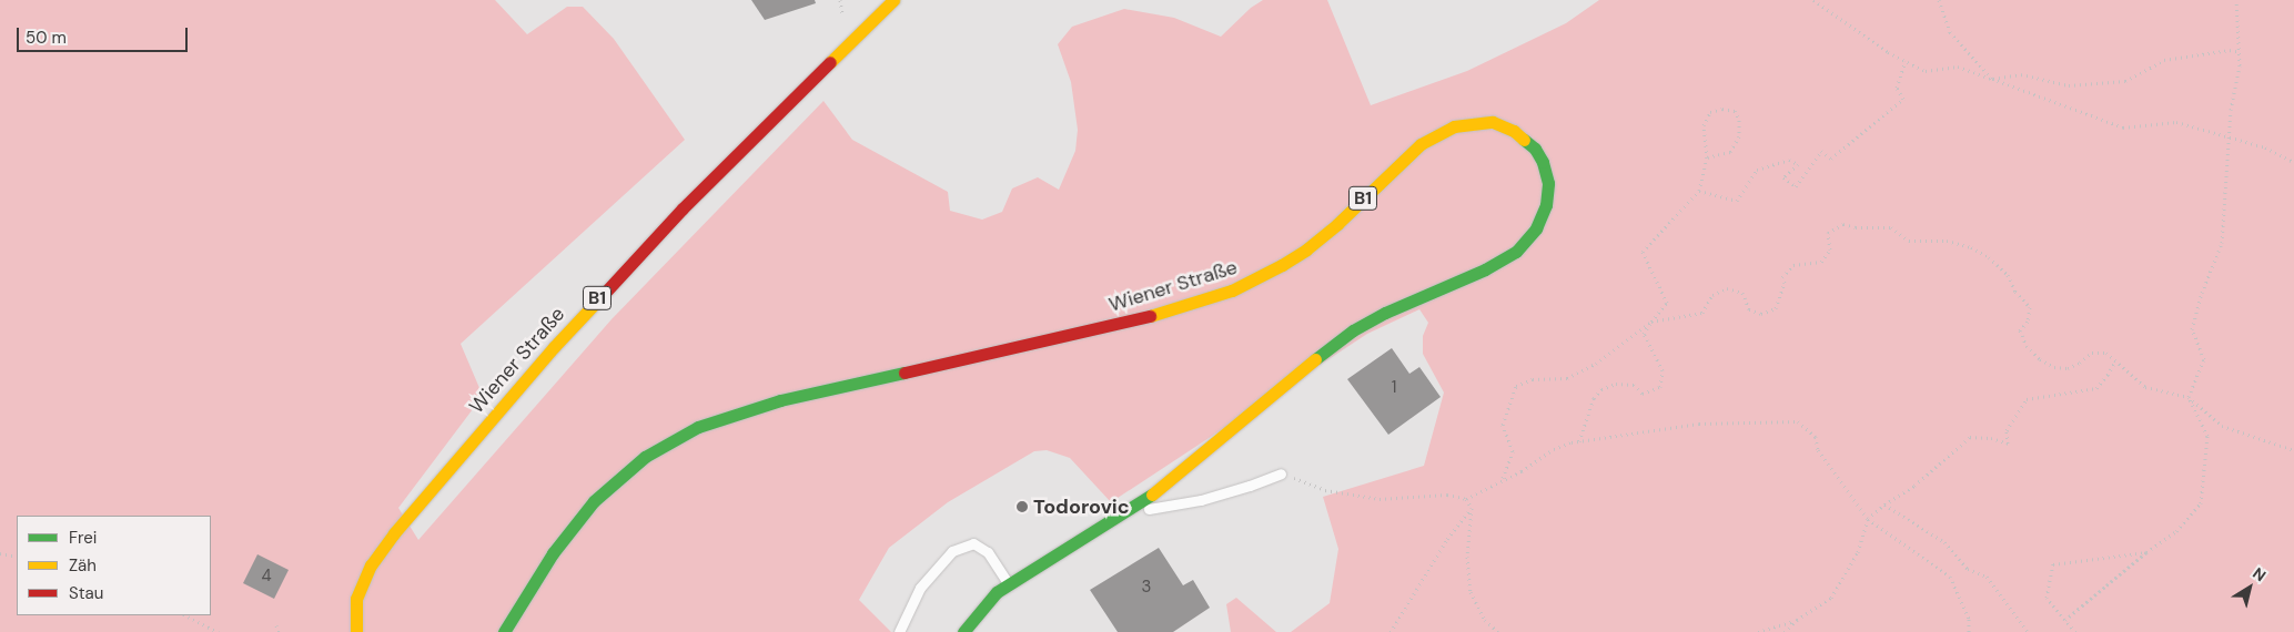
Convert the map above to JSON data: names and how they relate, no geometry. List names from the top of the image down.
{
  "streets": {
    "main road": ["B1", "Wiener Straße"]
  },
  "places": ["Todorovic"],
  "house_numbers": ["1", "4", "3"],
  "legend": ["Frei", "Zäh", "Stau"],
  "scale_bar": "50 m",
  "north": "top right"
}
